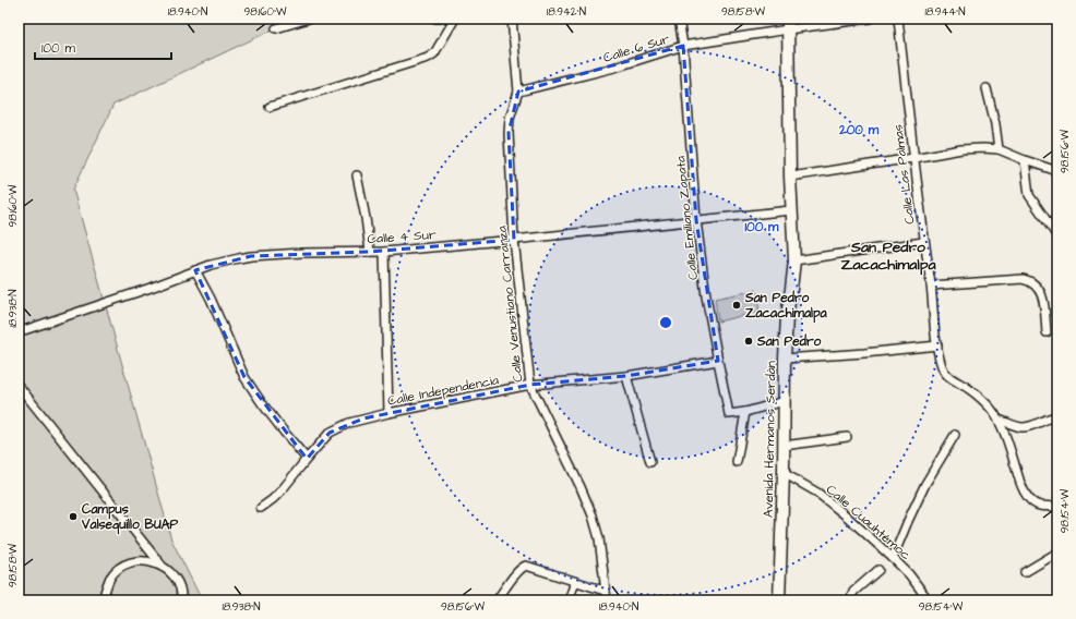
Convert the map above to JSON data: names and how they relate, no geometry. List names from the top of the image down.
{
  "streets": {
    "street": [
      "Calle 6 Sur",
      "Calle Las Palmas",
      "Calle Emiliano Zapata",
      "Calle 4 Sur",
      "Calle Venustiano Carranza",
      "Calle Independencia",
      "Avenida Hermanos Serdán",
      "Calle Cuauhtémoc"
    ]
  },
  "crossings": [
    ["Calle 6 Sur", "Calle Emiliano Zapata"],
    ["Calle 6 Sur", "Calle Venustiano Carranza"],
    ["Calle 6 Sur", "Avenida Hermanos Serdán"],
    ["Calle Emiliano Zapata", "Calle 4 Sur"],
    ["Calle Emiliano Zapata", "Calle Independencia"],
    ["Calle 4 Sur", "Calle Venustiano Carranza"],
    ["Calle 4 Sur", "Avenida Hermanos Serdán"],
    ["Calle Venustiano Carranza", "Calle Independencia"],
    ["Avenida Hermanos Serdán", "Calle Cuauhtémoc"]
  ],
  "districts": ["San Pedro Zacachimalpa"],
  "places": ["San Pedro Zacachimalpa", "San Pedro", "Campus Valsequillo BUAP"],
  "scale_bar": "100 m",
  "coordinates": [
    "18.940°N",
    "98.160°W",
    "18.942°N",
    "98.158°W",
    "18.944°N",
    "98.156°W",
    "18.938°N",
    "98.154°W"
  ],
  "rings": ["200 m", "100 m"]
}
